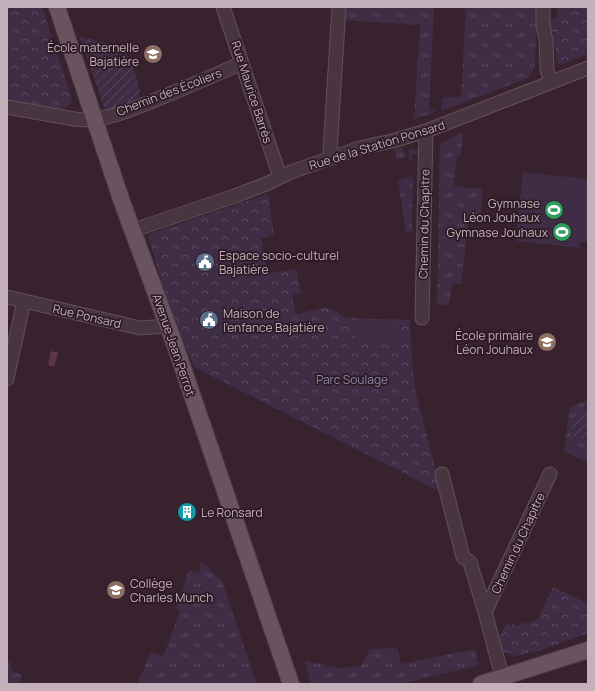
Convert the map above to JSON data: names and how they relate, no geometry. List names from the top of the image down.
{
  "streets": {
    "main road": ["Avenue Jean Perrot"],
    "street": [
      "Chemin des Écoliers",
      "Rue Maurice Barrès",
      "Rue de la Station Ponsard",
      "Chemin du Chapitre",
      "Rue Ponsard"
    ]
  },
  "crossings": [
    ["Chemin des Écoliers", "Rue Maurice Barrès"],
    ["Chemin des Écoliers", "Avenue Jean Perrot"],
    ["Rue Maurice Barrès", "Rue de la Station Ponsard"],
    ["Rue de la Station Ponsard", "Chemin du Chapitre"],
    ["Rue de la Station Ponsard", "Avenue Jean Perrot"],
    ["Rue Ponsard", "Avenue Jean Perrot"]
  ],
  "parks": ["Parc Soulage"],
  "places": {
    "school or university": ["École maternelle Bajatière", "École primaire Léon Jouhaux", "Collège Charles Munch"],
    "sports": ["Gymnase Léon Jouhaux", "Gymnase Jouhaux"],
    "public building": ["Espace socio-culturel Bajatière", "Maison de l'enfance Bajatière"],
    "building": ["Le Ronsard"]
  }
}
